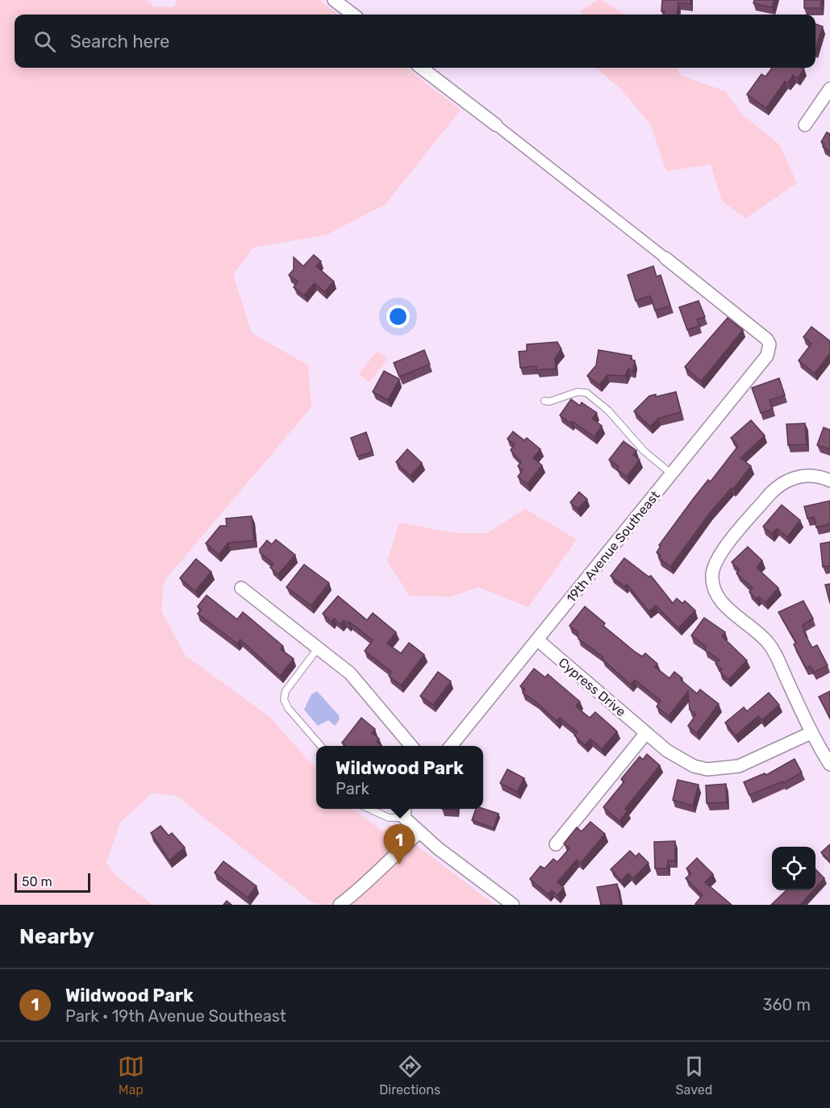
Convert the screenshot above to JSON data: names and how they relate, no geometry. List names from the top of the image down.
{
  "streets": {
    "street": ["19th Avenue Southeast", "Cypress Drive"]
  },
  "crossings": [
    ["19th Avenue Southeast", "Cypress Drive"]
  ],
  "scale_bar": "50 m",
  "page": {
    "search": "Search here",
    "popup": ["Wildwood Park", "Park"],
    "pins": "1",
    "scale": "50 m",
    "heading": "Nearby",
    "list": [
      {
        "mark": "1",
        "name": "Wildwood Park",
        "note": "Park · 19th Avenue Southeast",
        "value": "360 m"
      }
    ],
    "nav": ["Map", "Directions", "Saved"]
  }
}
